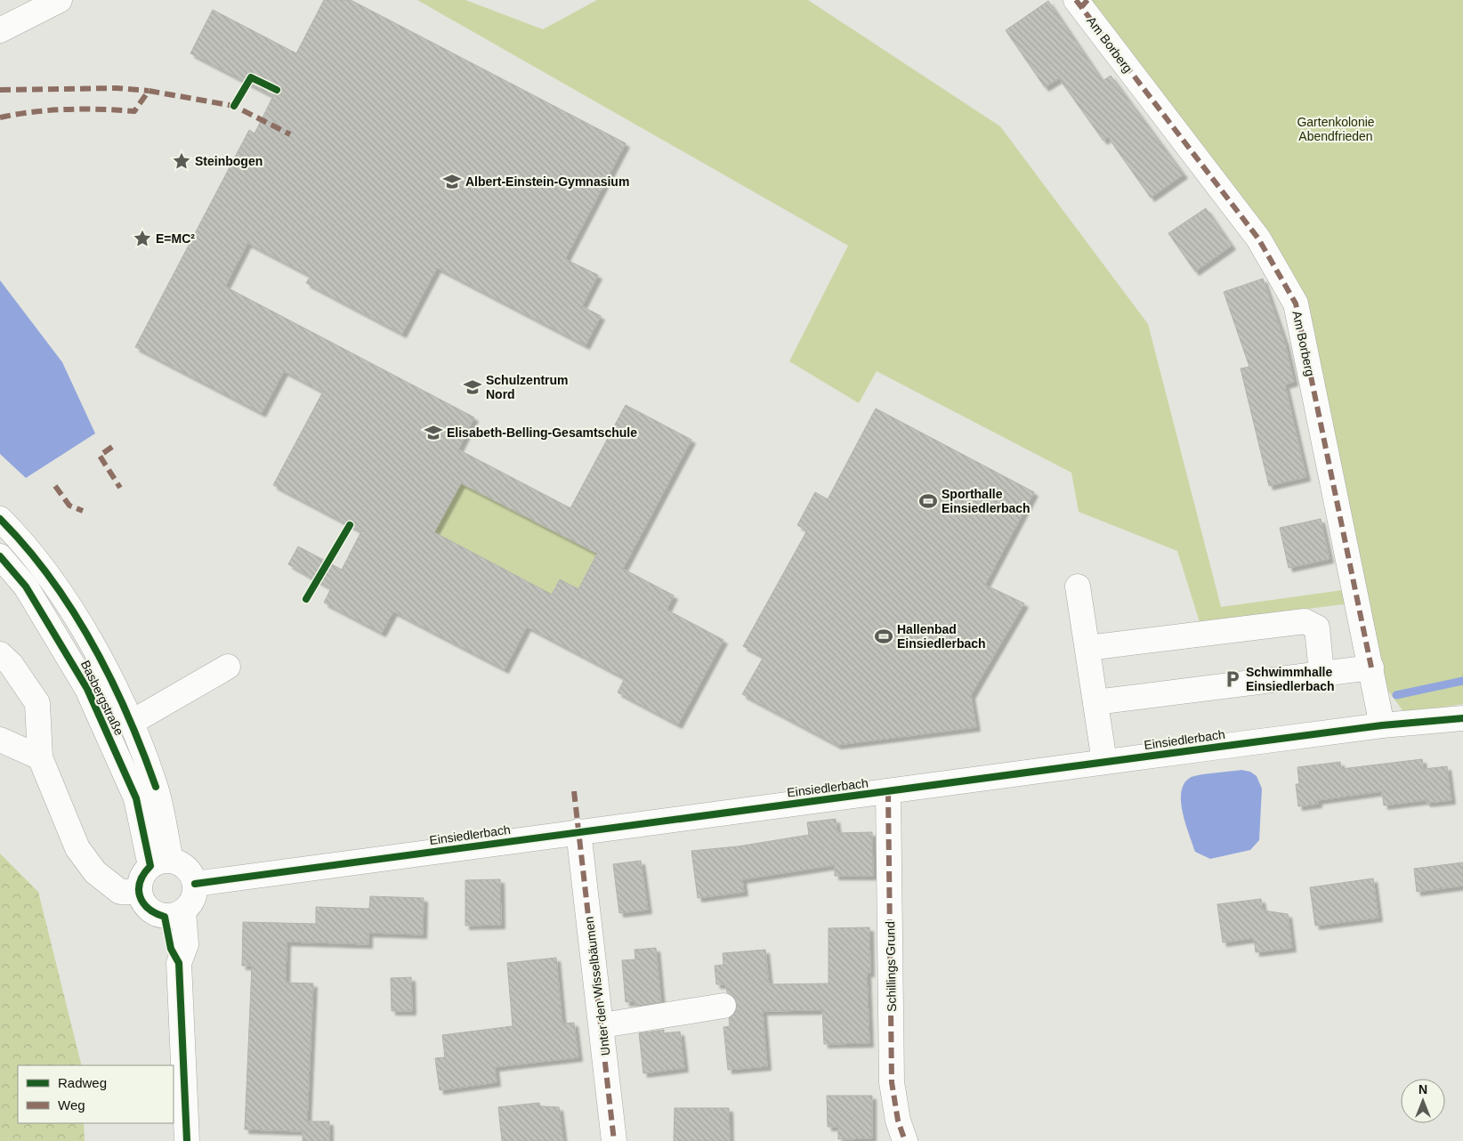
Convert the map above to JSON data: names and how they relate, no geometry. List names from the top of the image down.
{
  "streets": {
    "street": [
      "Am Borberg",
      "Basbergstraße",
      "Einsiedlerbach",
      "Schillings Grund",
      "Unter den Wisselbäumen"
    ]
  },
  "crossings": [
    ["Am Borberg", "Einsiedlerbach"],
    ["Basbergstraße", "Einsiedlerbach"],
    ["Einsiedlerbach", "Schillings Grund"],
    ["Einsiedlerbach", "Unter den Wisselbäumen"]
  ],
  "parks": ["Gartenkolonie Abendfrieden"],
  "places": {
    "place": ["Steinbogen", "E=MC²"],
    "school or university": ["Albert-Einstein-Gymnasium", "Schulzentrum Nord", "Elisabeth-Belling-Gesamtschule"],
    "sports": ["Sporthalle Einsiedlerbach", "Hallenbad Einsiedlerbach"],
    "parking": ["Schwimmhalle Einsiedlerbach"]
  },
  "legend": ["Radweg", "Weg"],
  "north": "top"
}
